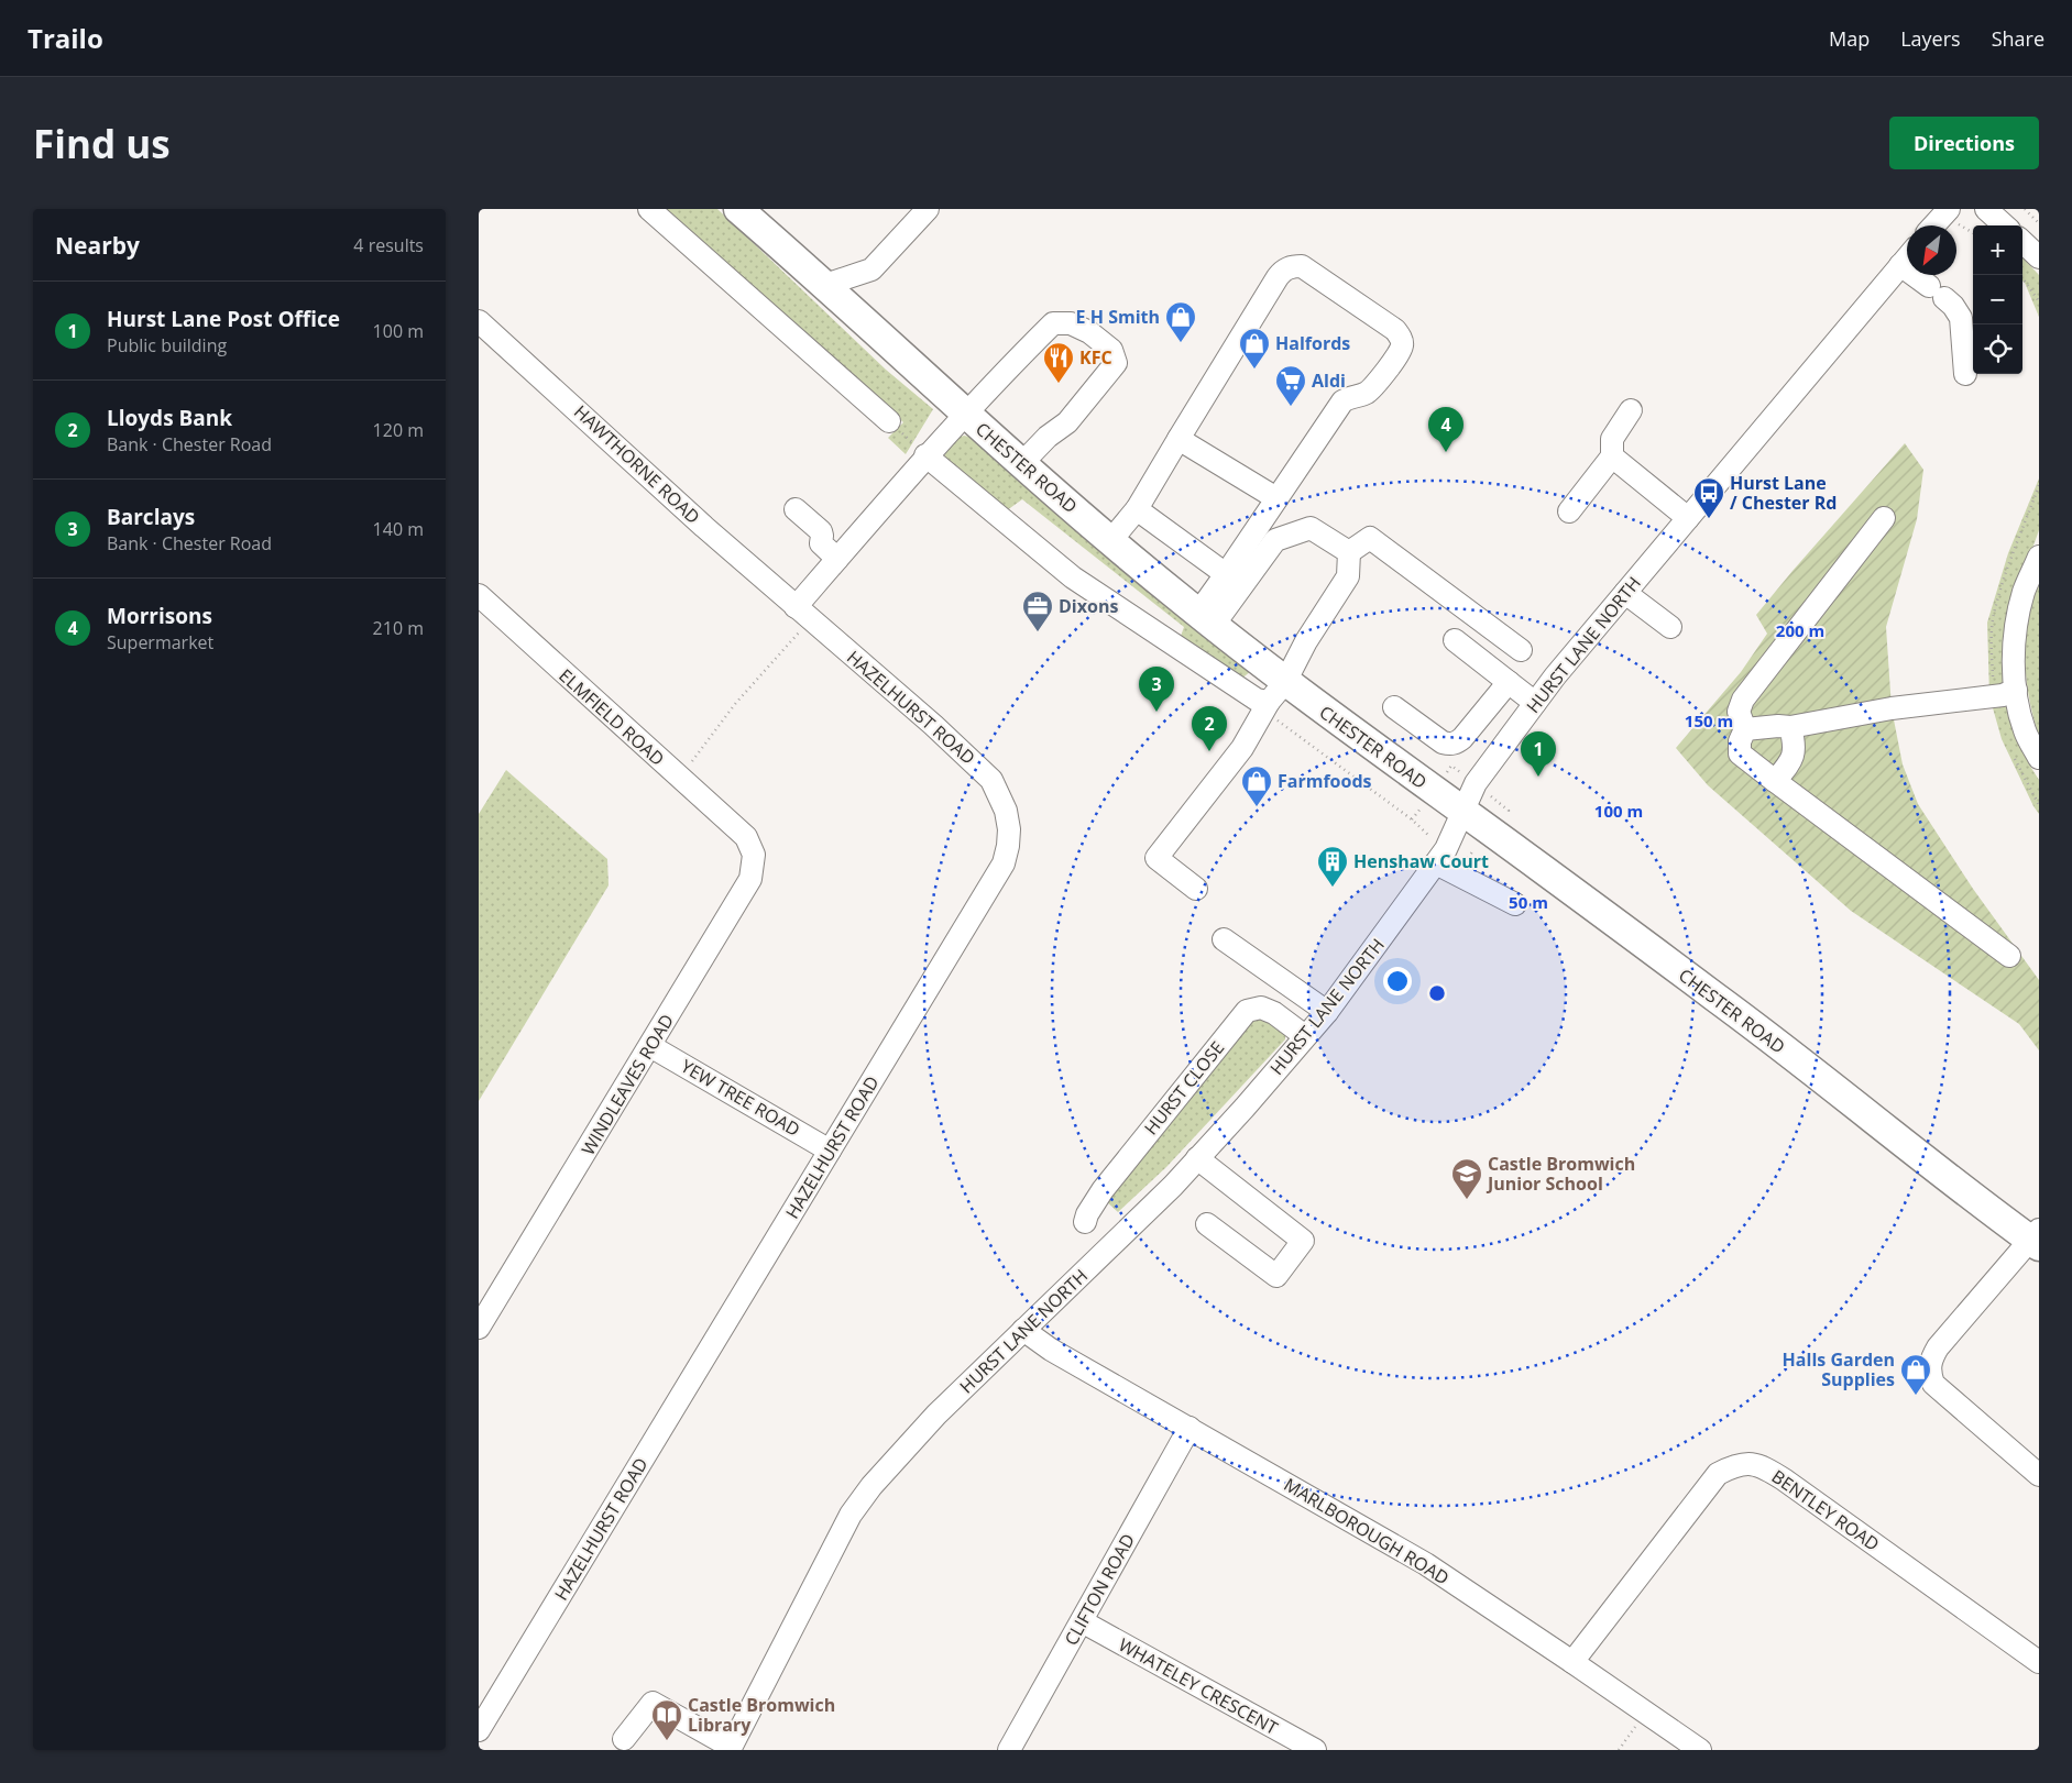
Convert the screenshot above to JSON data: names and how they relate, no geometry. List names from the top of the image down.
{
  "streets": {
    "main road": ["CHESTER ROAD"],
    "street": [
      "HAWTHORNE ROAD",
      "HURST LANE NORTH",
      "HAZELHURST ROAD",
      "ELMFIELD ROAD",
      "WINDLEAVES ROAD",
      "HURST CLOSE",
      "YEW TREE ROAD",
      "BENTLEY ROAD",
      "MARLBOROUGH ROAD",
      "CLIFTON ROAD",
      "WHATELEY CRESCENT"
    ]
  },
  "crossings": [
    ["HAWTHORNE ROAD", "HAZELHURST ROAD"],
    ["CHESTER ROAD", "HURST LANE NORTH"],
    ["HURST LANE NORTH", "HURST CLOSE"],
    ["HURST LANE NORTH", "MARLBOROUGH ROAD"],
    ["HAZELHURST ROAD", "YEW TREE ROAD"],
    ["ELMFIELD ROAD", "WINDLEAVES ROAD"],
    ["WINDLEAVES ROAD", "YEW TREE ROAD"],
    ["BENTLEY ROAD", "MARLBOROUGH ROAD"],
    ["MARLBOROUGH ROAD", "CLIFTON ROAD"],
    ["CLIFTON ROAD", "WHATELEY CRESCENT"]
  ],
  "places": {
    "shop": [
      "E H Smith",
      "Halfords",
      "Farmfoods",
      "Halls Garden Supplies"
    ],
    "restaurant": ["KFC"],
    "supermarket": ["Aldi"],
    "bus stop": ["Hurst Lane / Chester Rd"],
    "office": ["Dixons"],
    "building": ["Henshaw Court"],
    "school or university": ["Castle Bromwich Junior School"],
    "library": ["Castle Bromwich Library"]
  },
  "north": "bottom left",
  "page": {
    "header": "Trailo",
    "nav": ["Map", "Layers", "Share"],
    "buttons": "Directions",
    "title": "Find us",
    "heading": ["Nearby", "4 results"],
    "map_buttons": ["+", "−"],
    "list": [
      {
        "mark": "1",
        "name": "Hurst Lane Post Office",
        "note": "Public building",
        "value": "100 m"
      },
      {
        "mark": "2",
        "name": "Lloyds Bank",
        "note": "Bank · Chester Road",
        "value": "120 m"
      },
      {
        "mark": "3",
        "name": "Barclays",
        "note": "Bank · Chester Road",
        "value": "140 m"
      },
      {
        "mark": "4",
        "name": "Morrisons",
        "note": "Supermarket",
        "value": "210 m"
      }
    ],
    "pins": [
      "4",
      "3",
      "2",
      "1"
    ]
  },
  "rings": [
    "200 m",
    "150 m",
    "100 m",
    "50 m"
  ]
}
